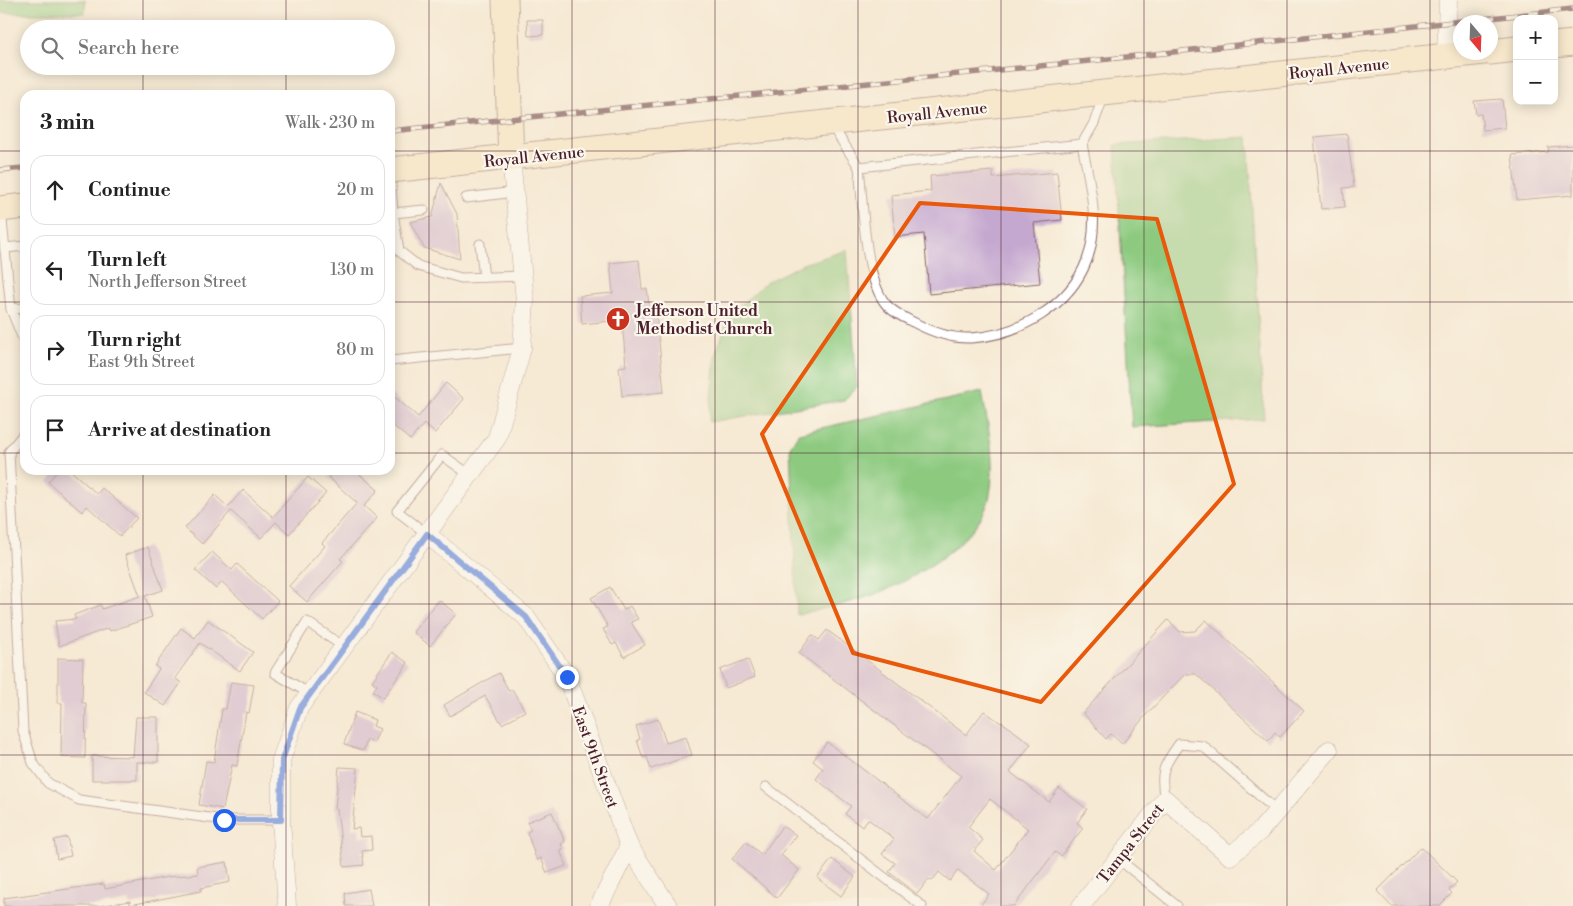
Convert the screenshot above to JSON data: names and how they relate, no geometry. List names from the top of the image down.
{
  "streets": {
    "street": ["Royall Avenue", "East 9th Street", "Tampa Street"]
  },
  "places": {
    "church": ["Jefferson United Methodist Church"]
  },
  "north": "bottom",
  "page": {
    "map_buttons": ["+", "−"],
    "search": "Search here",
    "heading": ["3 min", "Walk · 230 m"],
    "list": [
      ["Continue", "20 m"],
      ["Turn left", "North Jefferson Street", "130 m"],
      ["Turn right", "East 9th Street", "80 m"],
      "Arrive at destination"
    ]
  }
}
